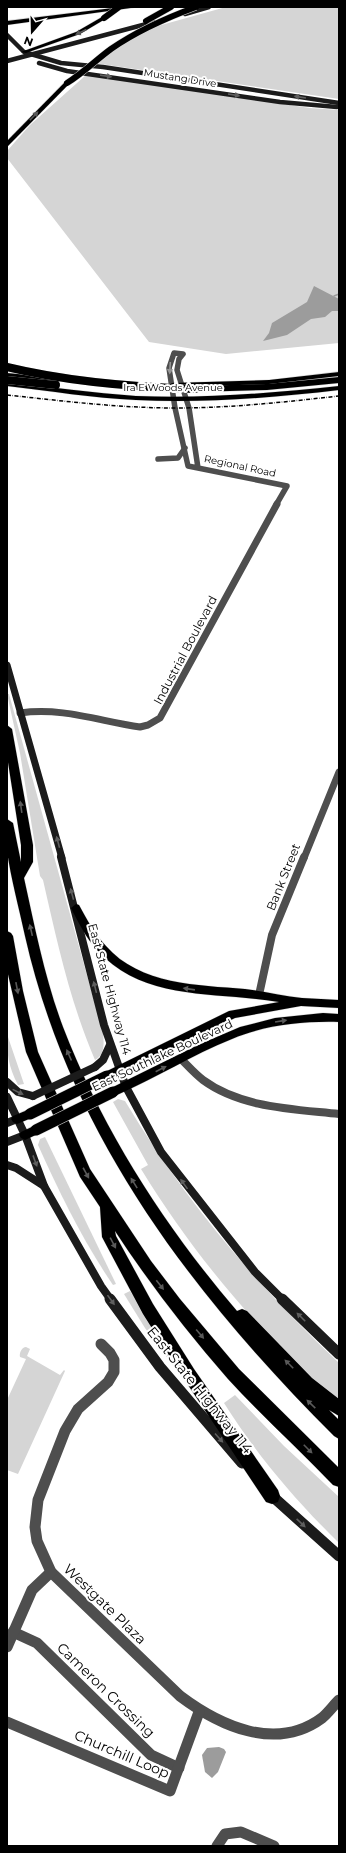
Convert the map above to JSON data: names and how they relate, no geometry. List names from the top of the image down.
{
  "streets": {
    "main road": [
      "Mustang Drive",
      "Ira E Woods Avenue",
      "East State Highway 114",
      "East Southlake Boulevard"
    ],
    "street": [
      "Regional Road",
      "Industrial Boulevard",
      "Bank Street",
      "Westgate Plaza",
      "Cameron Crossing",
      "Churchill Loop"
    ]
  },
  "crossings": [
    ["Regional Road", "Industrial Boulevard"],
    ["Industrial Boulevard", "East State Highway 114"],
    ["East State Highway 114", "East Southlake Boulevard"],
    ["Westgate Plaza", "Churchill Loop"],
    ["Cameron Crossing", "Churchill Loop"]
  ],
  "north": "bottom"
}
